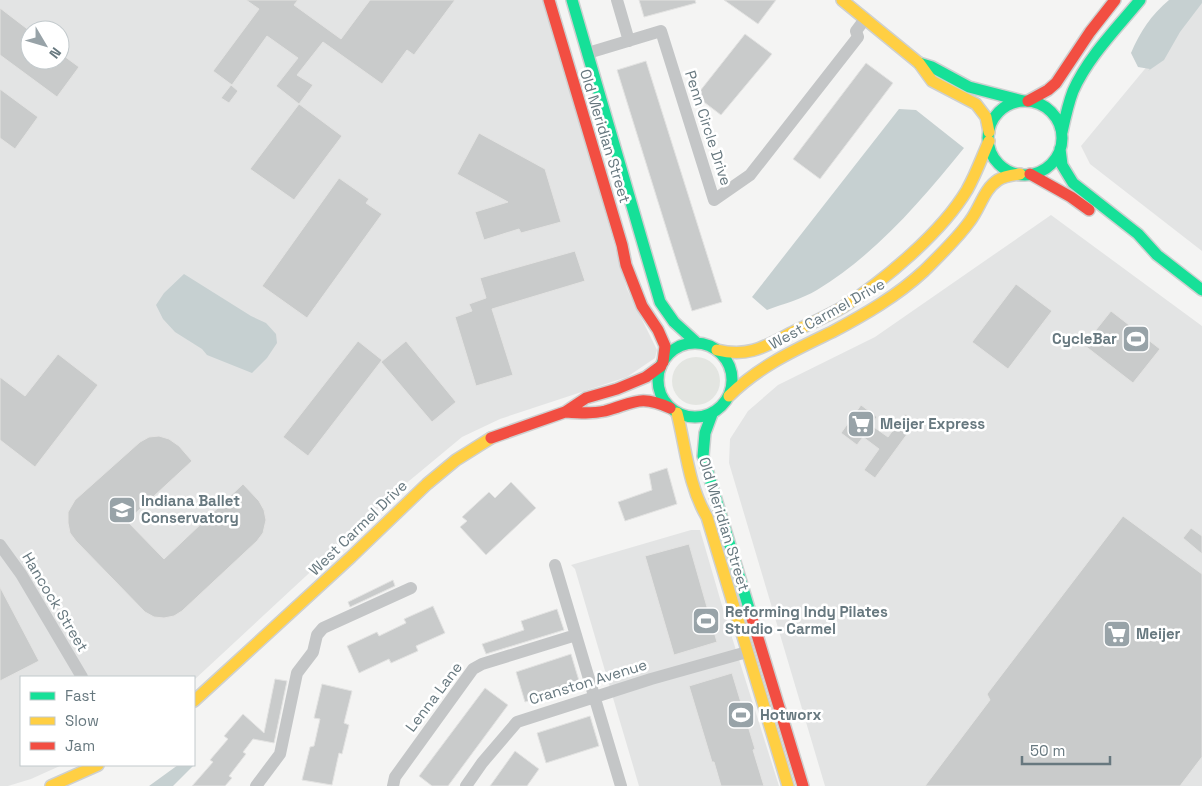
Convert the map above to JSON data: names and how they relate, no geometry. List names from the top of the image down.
{
  "streets": {
    "main road": ["Old Meridian Street", "West Carmel Drive"],
    "street": [
      "Penn Circle Drive",
      "Hancock Street",
      "Cranston Avenue",
      "Lenna Lane"
    ]
  },
  "crossings": [
    ["Penn Circle Drive", "Old Meridian Street"],
    ["Old Meridian Street", "West Carmel Drive"],
    ["Old Meridian Street", "Cranston Avenue"]
  ],
  "places": {
    "sports": ["CycleBar", "Reforming Indy Pilates Studio - Carmel", "Hotworx"],
    "supermarket": ["Meijer Express", "Meijer"],
    "school or university": ["Indiana Ballet Conservatory"]
  },
  "legend": ["Fast", "Slow", "Jam"],
  "scale_bar": "50 m",
  "north": "bottom right"
}
